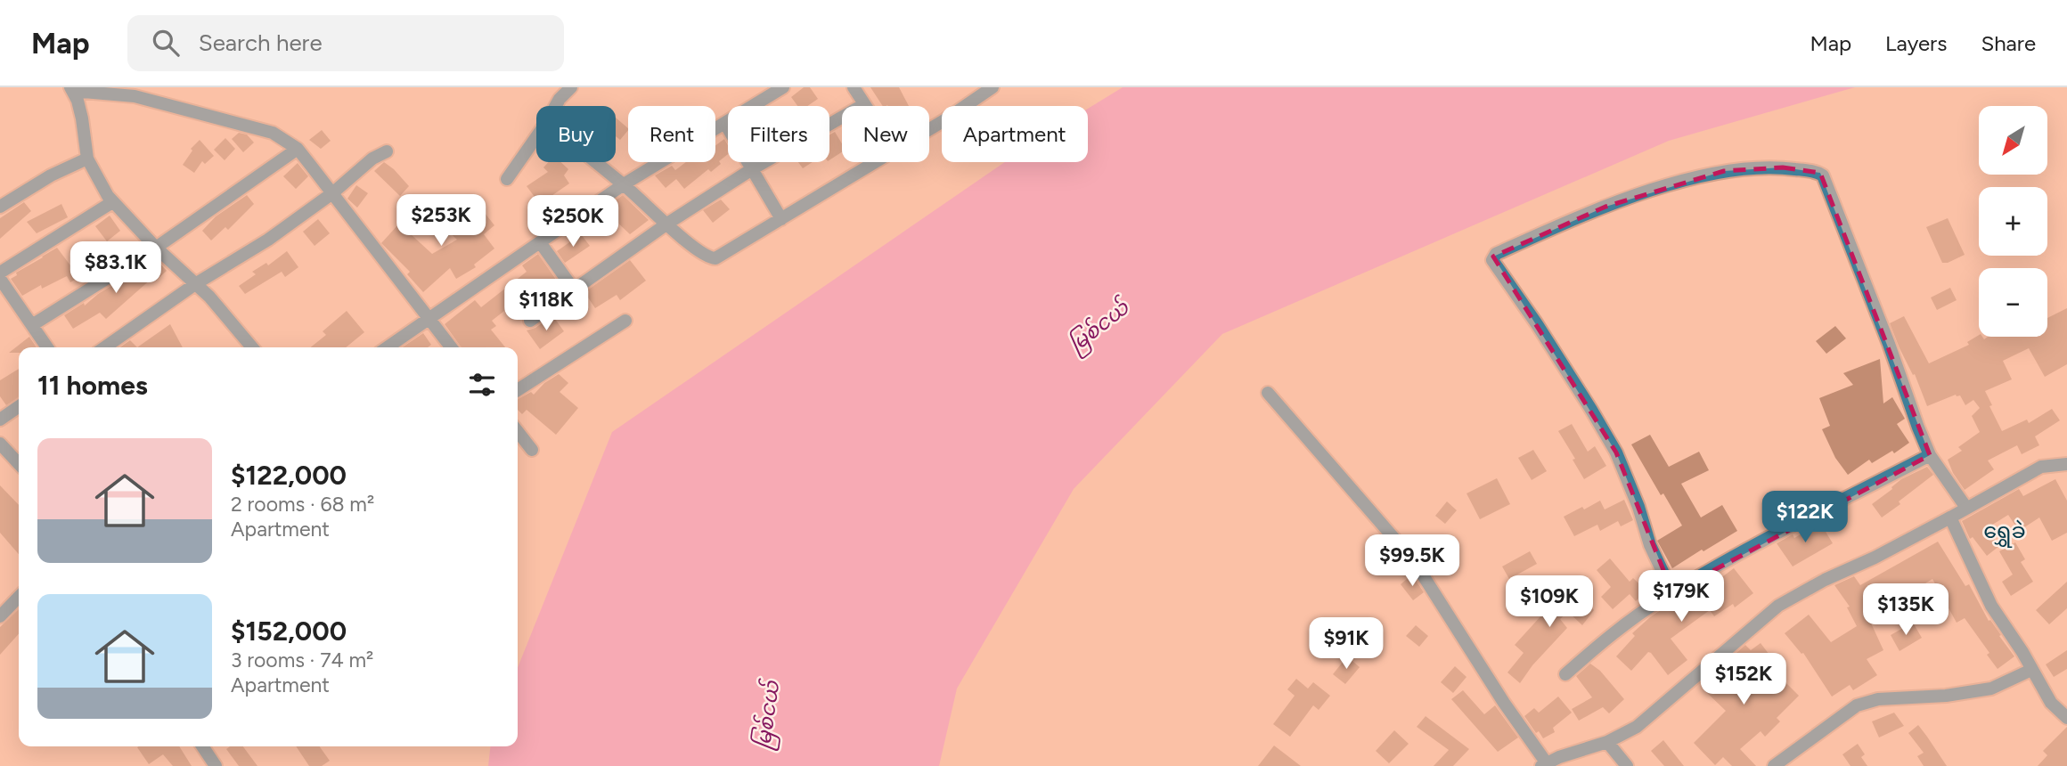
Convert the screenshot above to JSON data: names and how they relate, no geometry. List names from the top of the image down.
{
  "districts": ["ရွှေခဲ"],
  "water": ["မြစ်ငယ်"],
  "north": "bottom left",
  "page": {
    "header": "Map",
    "search": "Search here",
    "nav": ["Map", "Layers", "Share"],
    "map_buttons": ["+", "−"],
    "chip": [
      "Buy",
      "Rent",
      "Filters",
      "New",
      "Apartment"
    ],
    "price": [
      "$253K",
      "$250K",
      "$83.1K",
      "$118K",
      "$122K",
      "$99.5K",
      "$179K",
      "$109K",
      "$135K",
      "$91K",
      "$152K"
    ],
    "heading": "11 homes",
    "list": [
      {
        "name": "$122,000",
        "note": "2 rooms · 68 m² · Apartment"
      },
      {
        "name": "$152,000",
        "note": "3 rooms · 74 m² · Apartment"
      }
    ]
  }
}
